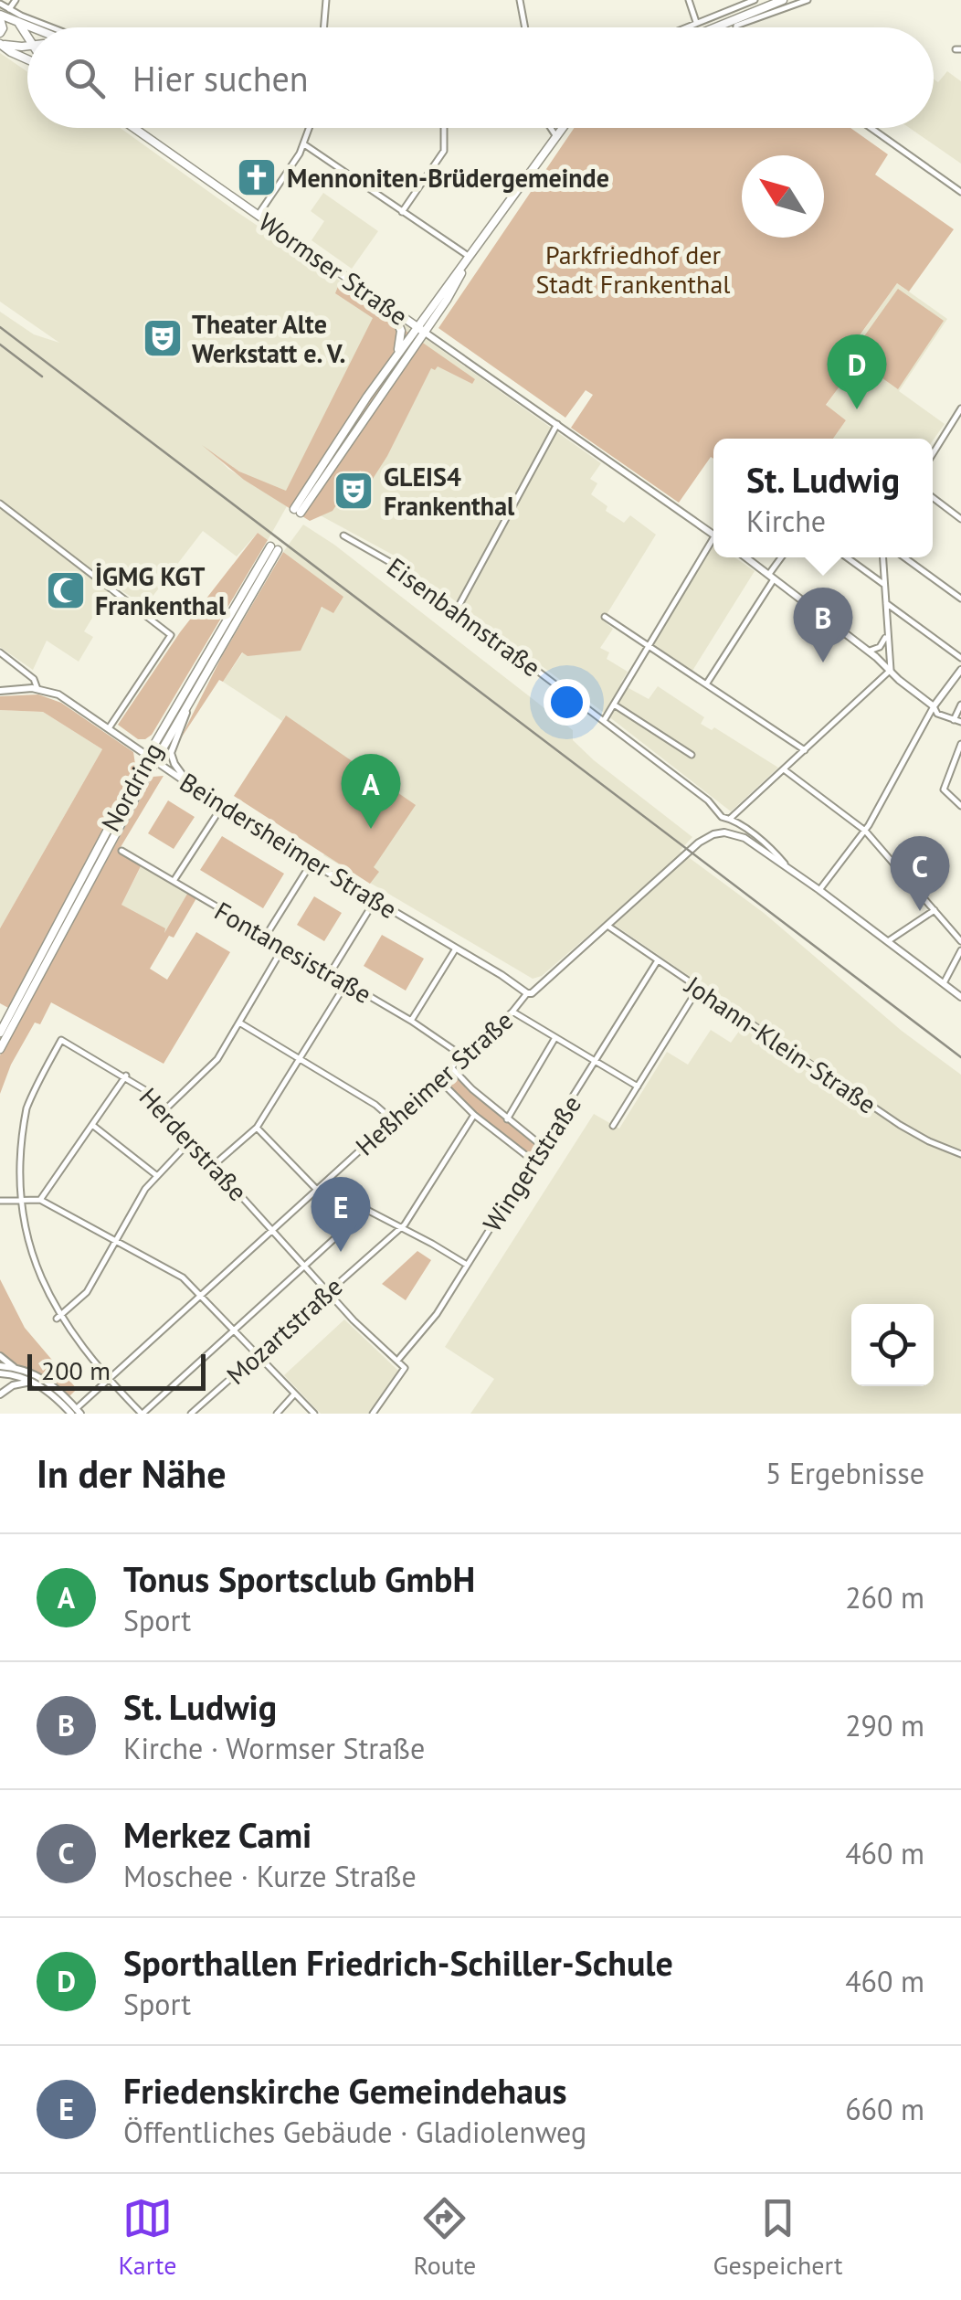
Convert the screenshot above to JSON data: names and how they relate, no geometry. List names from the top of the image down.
{
  "streets": {
    "main road": ["Wormser Straße", "Nordring"],
    "street": [
      "Eisenbahnstraße",
      "Beindersheimer Straße",
      "Fontanesistraße",
      "Johann-Klein-Straße",
      "Heßheimer Straße",
      "Herderstraße",
      "Wingertstraße",
      "Mozartstraße"
    ]
  },
  "crossings": [
    ["Eisenbahnstraße", "Heßheimer Straße"],
    ["Nordring", "Beindersheimer Straße"],
    ["Beindersheimer Straße", "Heßheimer Straße"],
    ["Fontanesistraße", "Heßheimer Straße"],
    ["Johann-Klein-Straße", "Heßheimer Straße"],
    ["Johann-Klein-Straße", "Wingertstraße"],
    ["Heßheimer Straße", "Herderstraße"],
    ["Herderstraße", "Wingertstraße"],
    ["Herderstraße", "Mozartstraße"]
  ],
  "parks": ["Parkfriedhof der Stadt Frankenthal"],
  "places": {
    "church": ["Mennoniten-Brüdergemeinde"],
    "theatre": ["Theater Alte Werkstatt e. V.", "GLEIS4 Frankenthal"],
    "mosque": ["İGMG KGT Frankenthal"]
  },
  "scale_bar": "200 m",
  "north": "top left",
  "page": {
    "search": "Hier suchen",
    "pins": [
      "D",
      "B",
      "A",
      "C",
      "E"
    ],
    "popup": ["St. Ludwig", "Kirche"],
    "scale": "200 m",
    "heading": ["In der Nähe", "5 Ergebnisse"],
    "list": [
      {
        "mark": "A",
        "name": "Tonus Sportsclub GmbH",
        "note": "Sport",
        "value": "260 m"
      },
      {
        "mark": "B",
        "name": "St. Ludwig",
        "note": "Kirche · Wormser Straße",
        "value": "290 m"
      },
      {
        "mark": "C",
        "name": "Merkez Cami",
        "note": "Moschee · Kurze Straße",
        "value": "460 m"
      },
      {
        "mark": "D",
        "name": "Sporthallen Friedrich-Schiller-Schule",
        "note": "Sport",
        "value": "460 m"
      },
      {
        "mark": "E",
        "name": "Friedenskirche Gemeindehaus",
        "note": "Öffentliches Gebäude · Gladiolenweg",
        "value": "660 m"
      }
    ],
    "nav": ["Karte", "Route", "Gespeichert"]
  }
}
